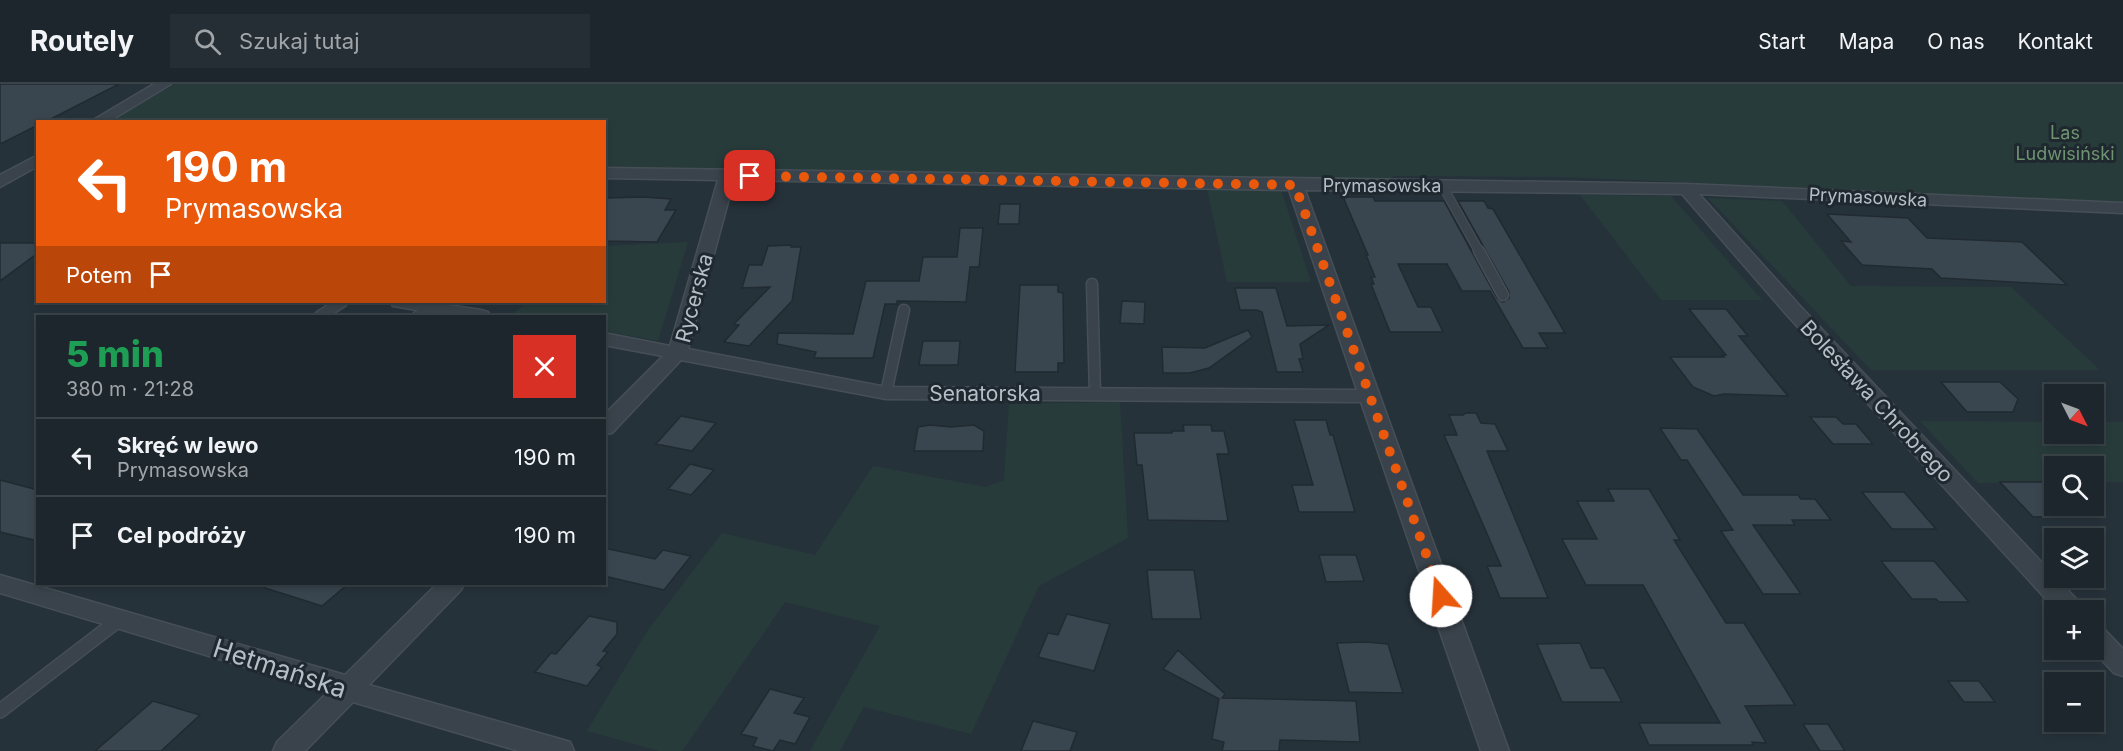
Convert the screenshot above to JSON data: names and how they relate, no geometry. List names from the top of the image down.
{
  "streets": {
    "street": [
      "Prymasowska",
      "Rycerska",
      "Senatorska",
      "Bolesława Chrobrego",
      "Hetmańska"
    ]
  },
  "crossings": [
    ["Prymasowska", "Rycerska"],
    ["Prymasowska", "Bolesława Chrobrego"],
    ["Rycerska", "Senatorska"]
  ],
  "parks": ["Las Ludwisiński"],
  "north": "bottom right",
  "page": {
    "header": "Routely",
    "search": "Szukaj tutaj",
    "nav": [
      "Start",
      "Mapa",
      "O nas",
      "Kontakt"
    ],
    "turn": ["190 m", "Prymasowska"],
    "then": "Potem",
    "heading": ["5 min", "380 m · 21:28"],
    "map_buttons": ["+", "−"],
    "list": [
      {
        "name": "Skręć w lewo",
        "note": "Prymasowska",
        "value": "190 m"
      },
      {
        "name": "Cel podróży",
        "value": "190 m"
      }
    ]
  }
}
